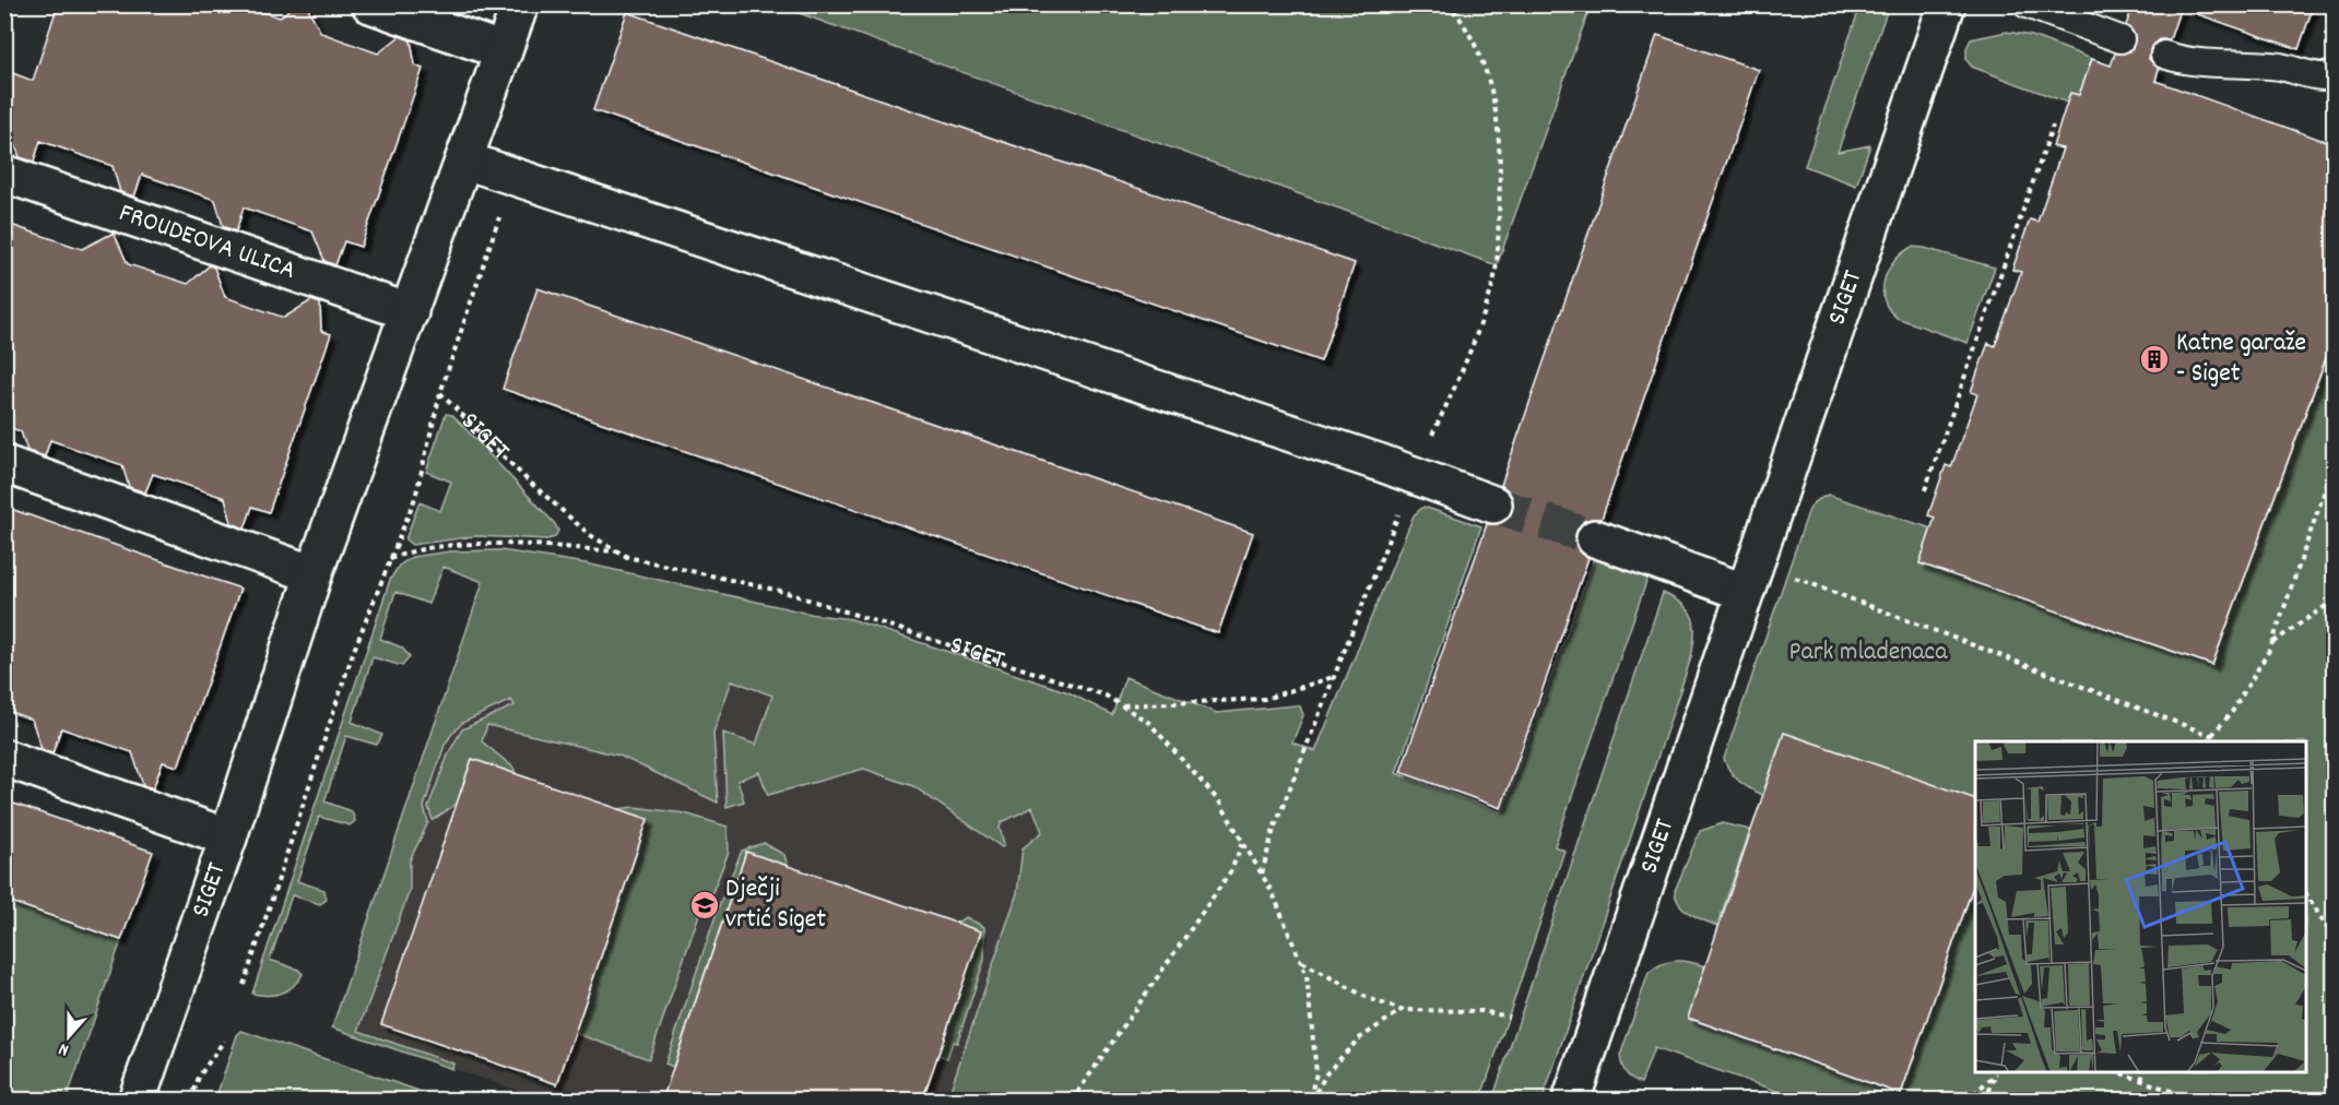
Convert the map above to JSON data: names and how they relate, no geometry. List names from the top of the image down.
{
  "streets": {
    "street": ["FROUDEOVA ULICA", "SIGET"]
  },
  "crossings": [
    ["FROUDEOVA ULICA", "SIGET"]
  ],
  "parks": ["Park mladenaca"],
  "places": {
    "building": ["Katne garaže - Siget"],
    "school or university": ["Dječji vrtić Siget"]
  },
  "north": "bottom"
}
